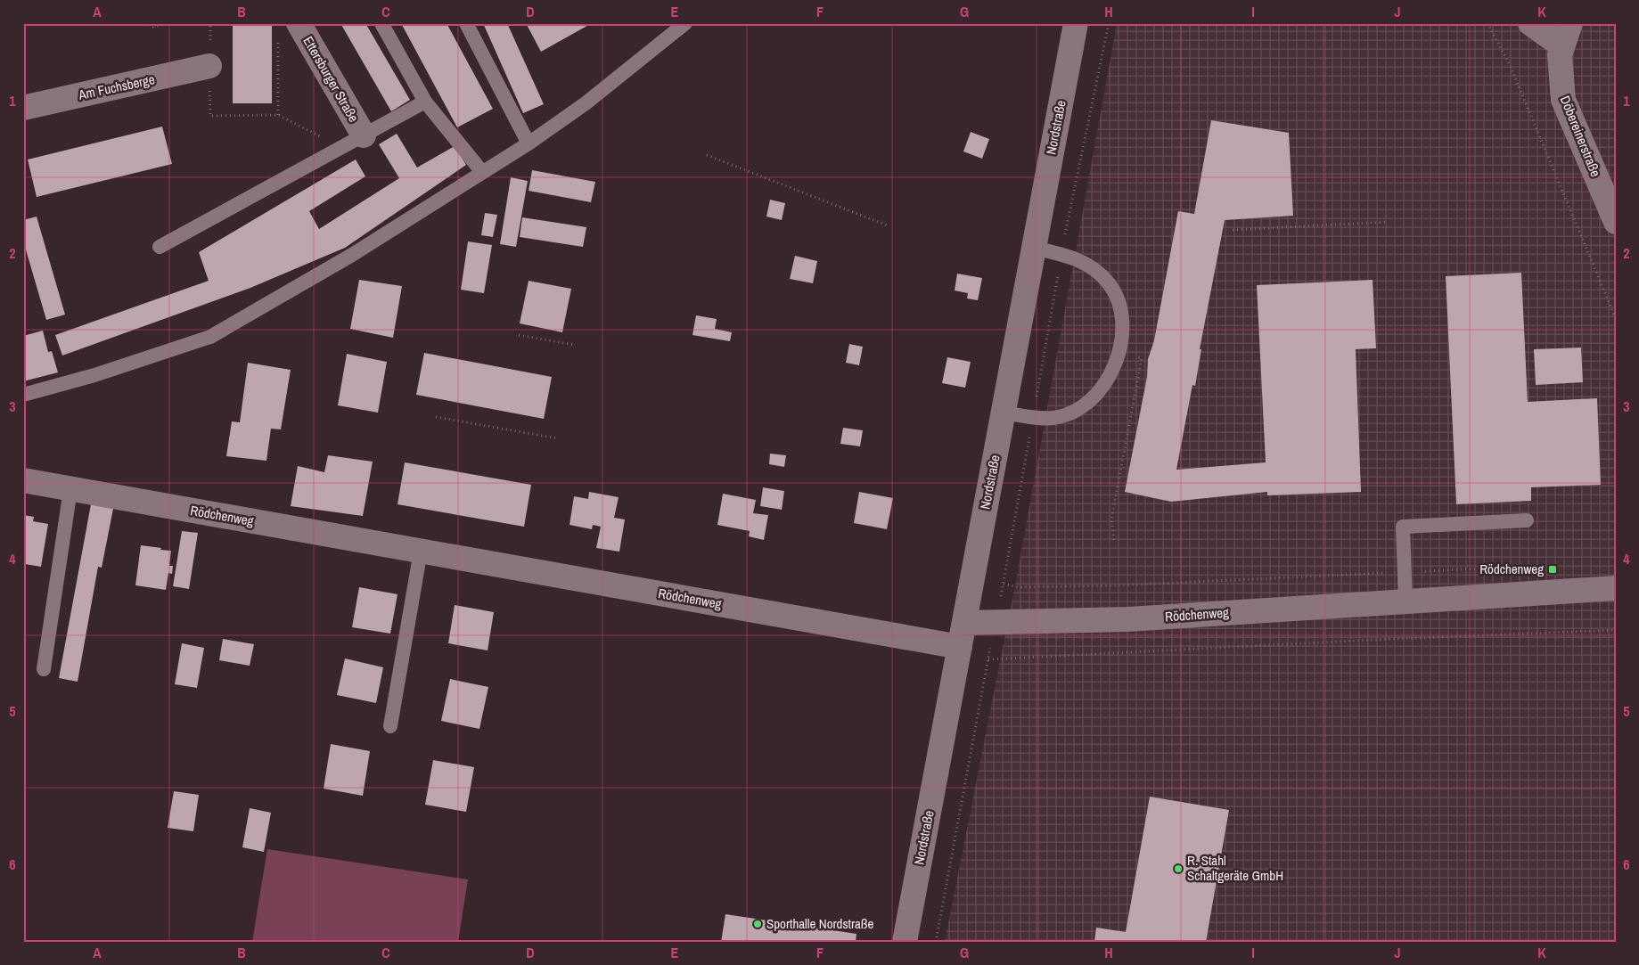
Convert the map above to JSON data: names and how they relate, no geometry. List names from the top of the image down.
{
  "streets": {
    "street": [
      "Ettersburger Straße",
      "Am Fuchsberge",
      "Nordstraße",
      "Döbereinerstraße",
      "Rödchenweg"
    ]
  },
  "crossings": [
    ["Nordstraße", "Rödchenweg"]
  ],
  "places": {
    "transit": ["Rödchenweg"],
    "other": ["R. Stahl Schaltgeräte GmbH", "Sporthalle Nordstraße"]
  },
  "grid": {
    "columns": [
      "A",
      "B",
      "C",
      "D",
      "E",
      "F",
      "G",
      "H",
      "I",
      "J",
      "K"
    ],
    "rows": [
      "1",
      "2",
      "3",
      "4",
      "5",
      "6"
    ]
  }
}
